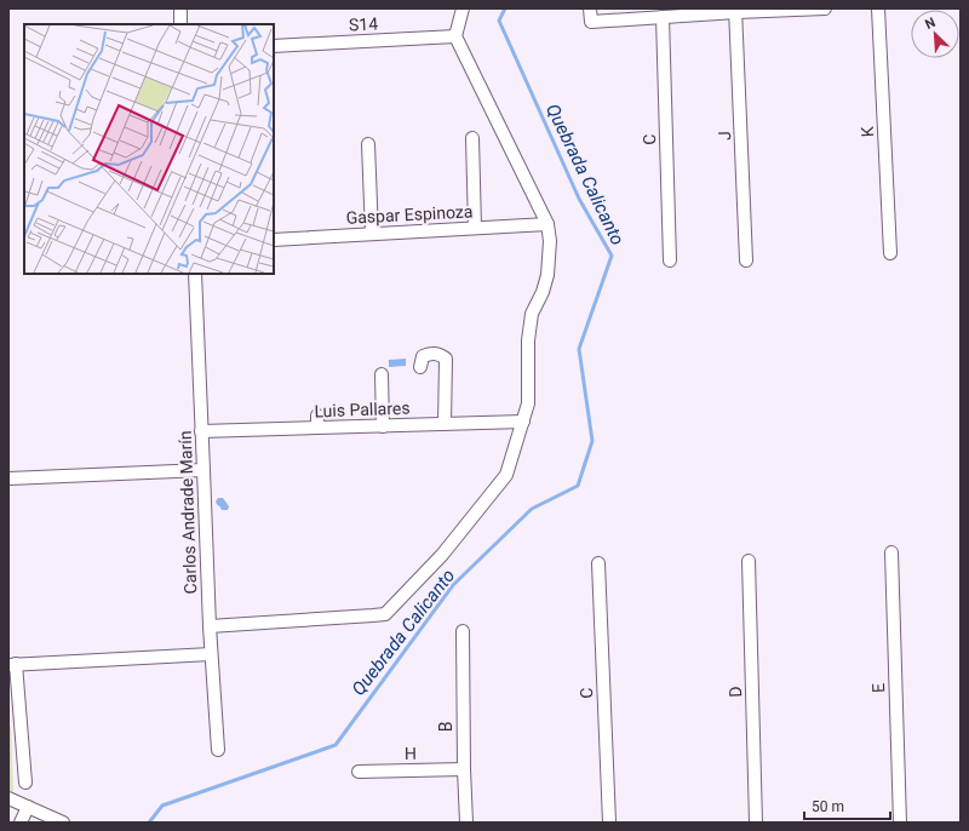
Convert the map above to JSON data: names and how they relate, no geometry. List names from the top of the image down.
{
  "streets": {
    "street": [
      "S14",
      "K",
      "J",
      "C",
      "Gaspar Espinoza",
      "Luis Pallares",
      "Carlos Andrade Marín",
      "E",
      "D",
      "B",
      "H"
    ]
  },
  "crossings": [
    ["Luis Pallares", "Carlos Andrade Marín"],
    ["B", "H"]
  ],
  "water": ["Quebrada Calicanto"],
  "scale_bar": "50 m",
  "north": "top left"
}
